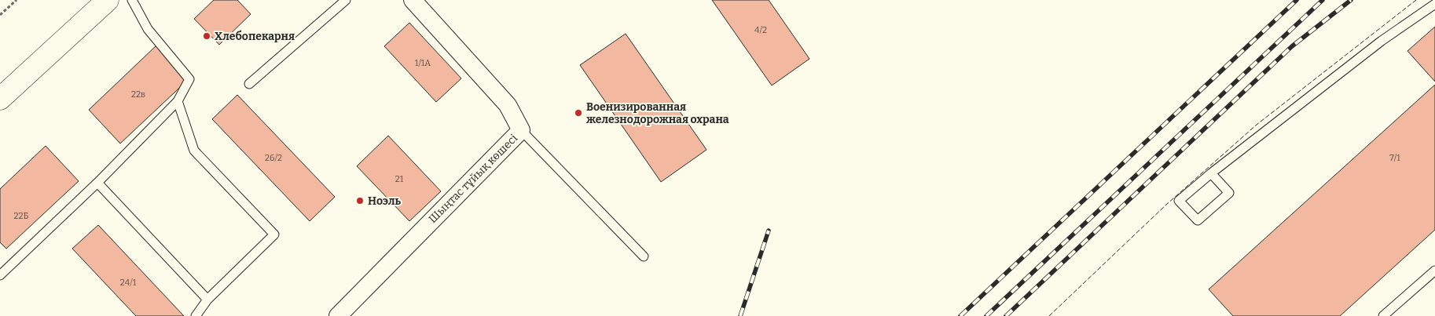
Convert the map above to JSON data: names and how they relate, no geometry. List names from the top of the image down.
{
  "streets": {
    "street": ["Шыңтас тұйық көшесі"]
  },
  "places": ["Хлебопекарня", "Военизированная железнодорожная охрана", "Ноэль"],
  "house_numbers": [
    "4/2",
    "1/1А",
    "22в",
    "26/2",
    "7/1",
    "21",
    "22Б",
    "24/1"
  ]
}
